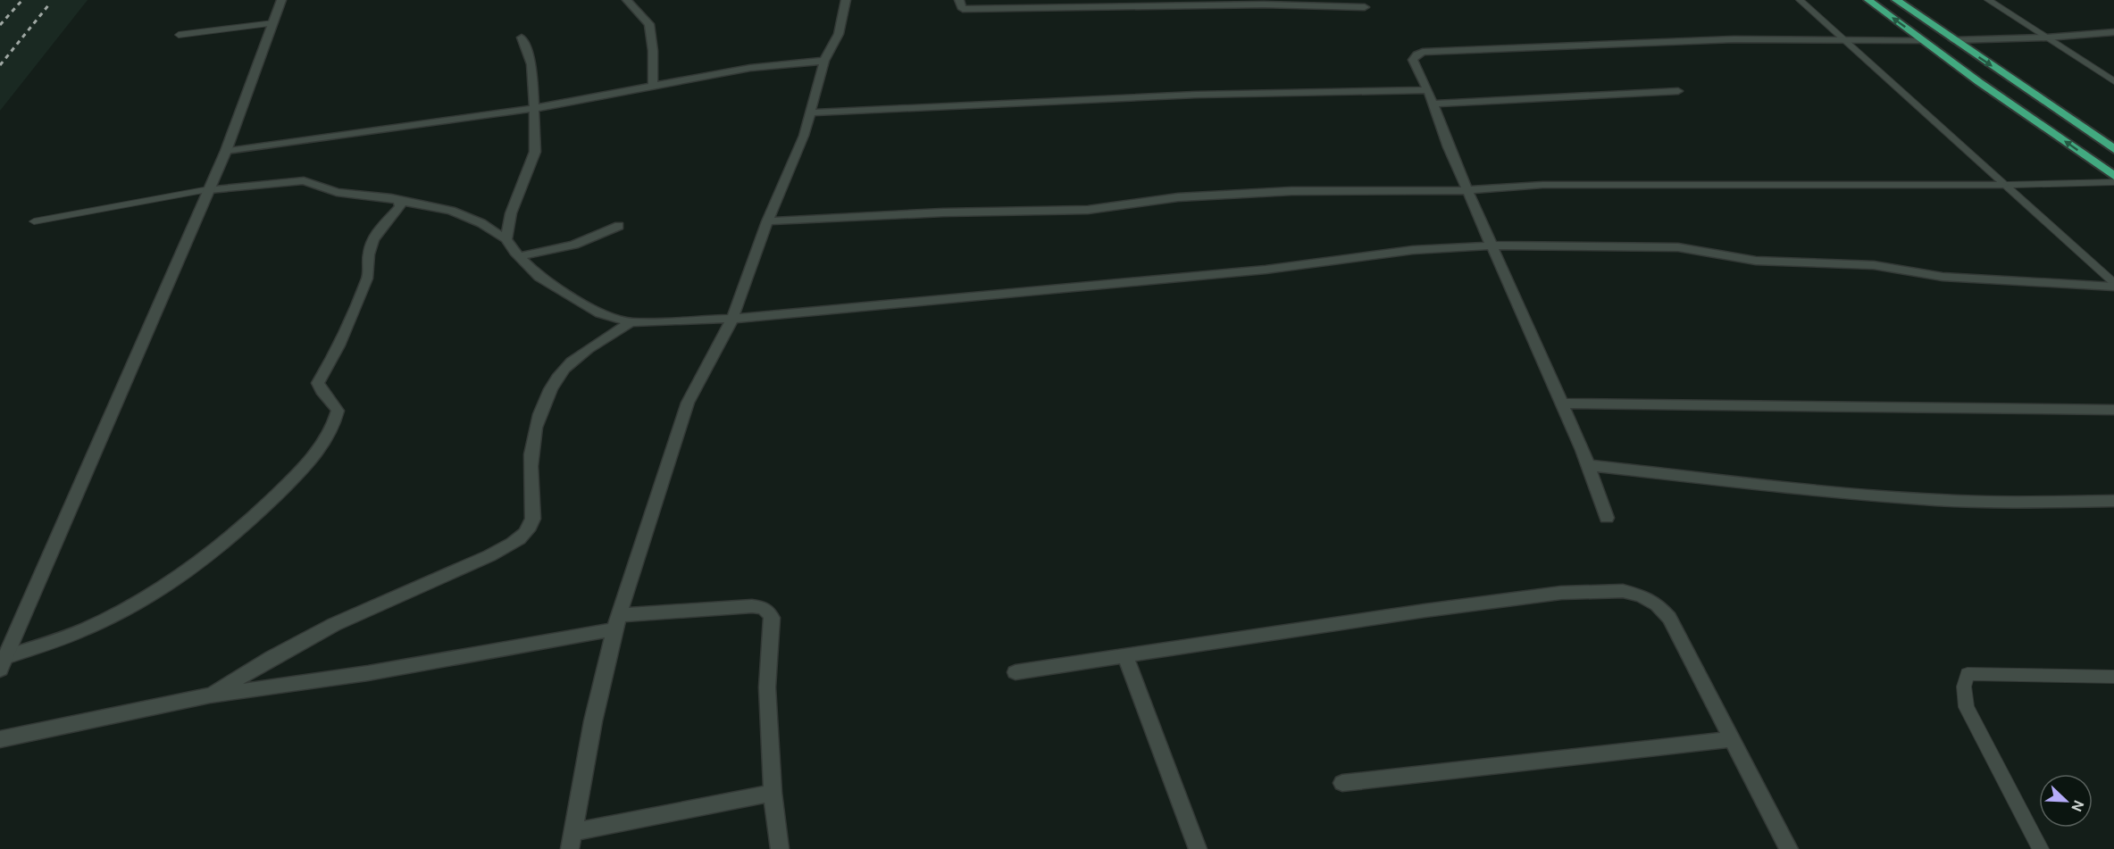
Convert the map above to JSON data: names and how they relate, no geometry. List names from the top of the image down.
{
  "north": "bottom right"
}
